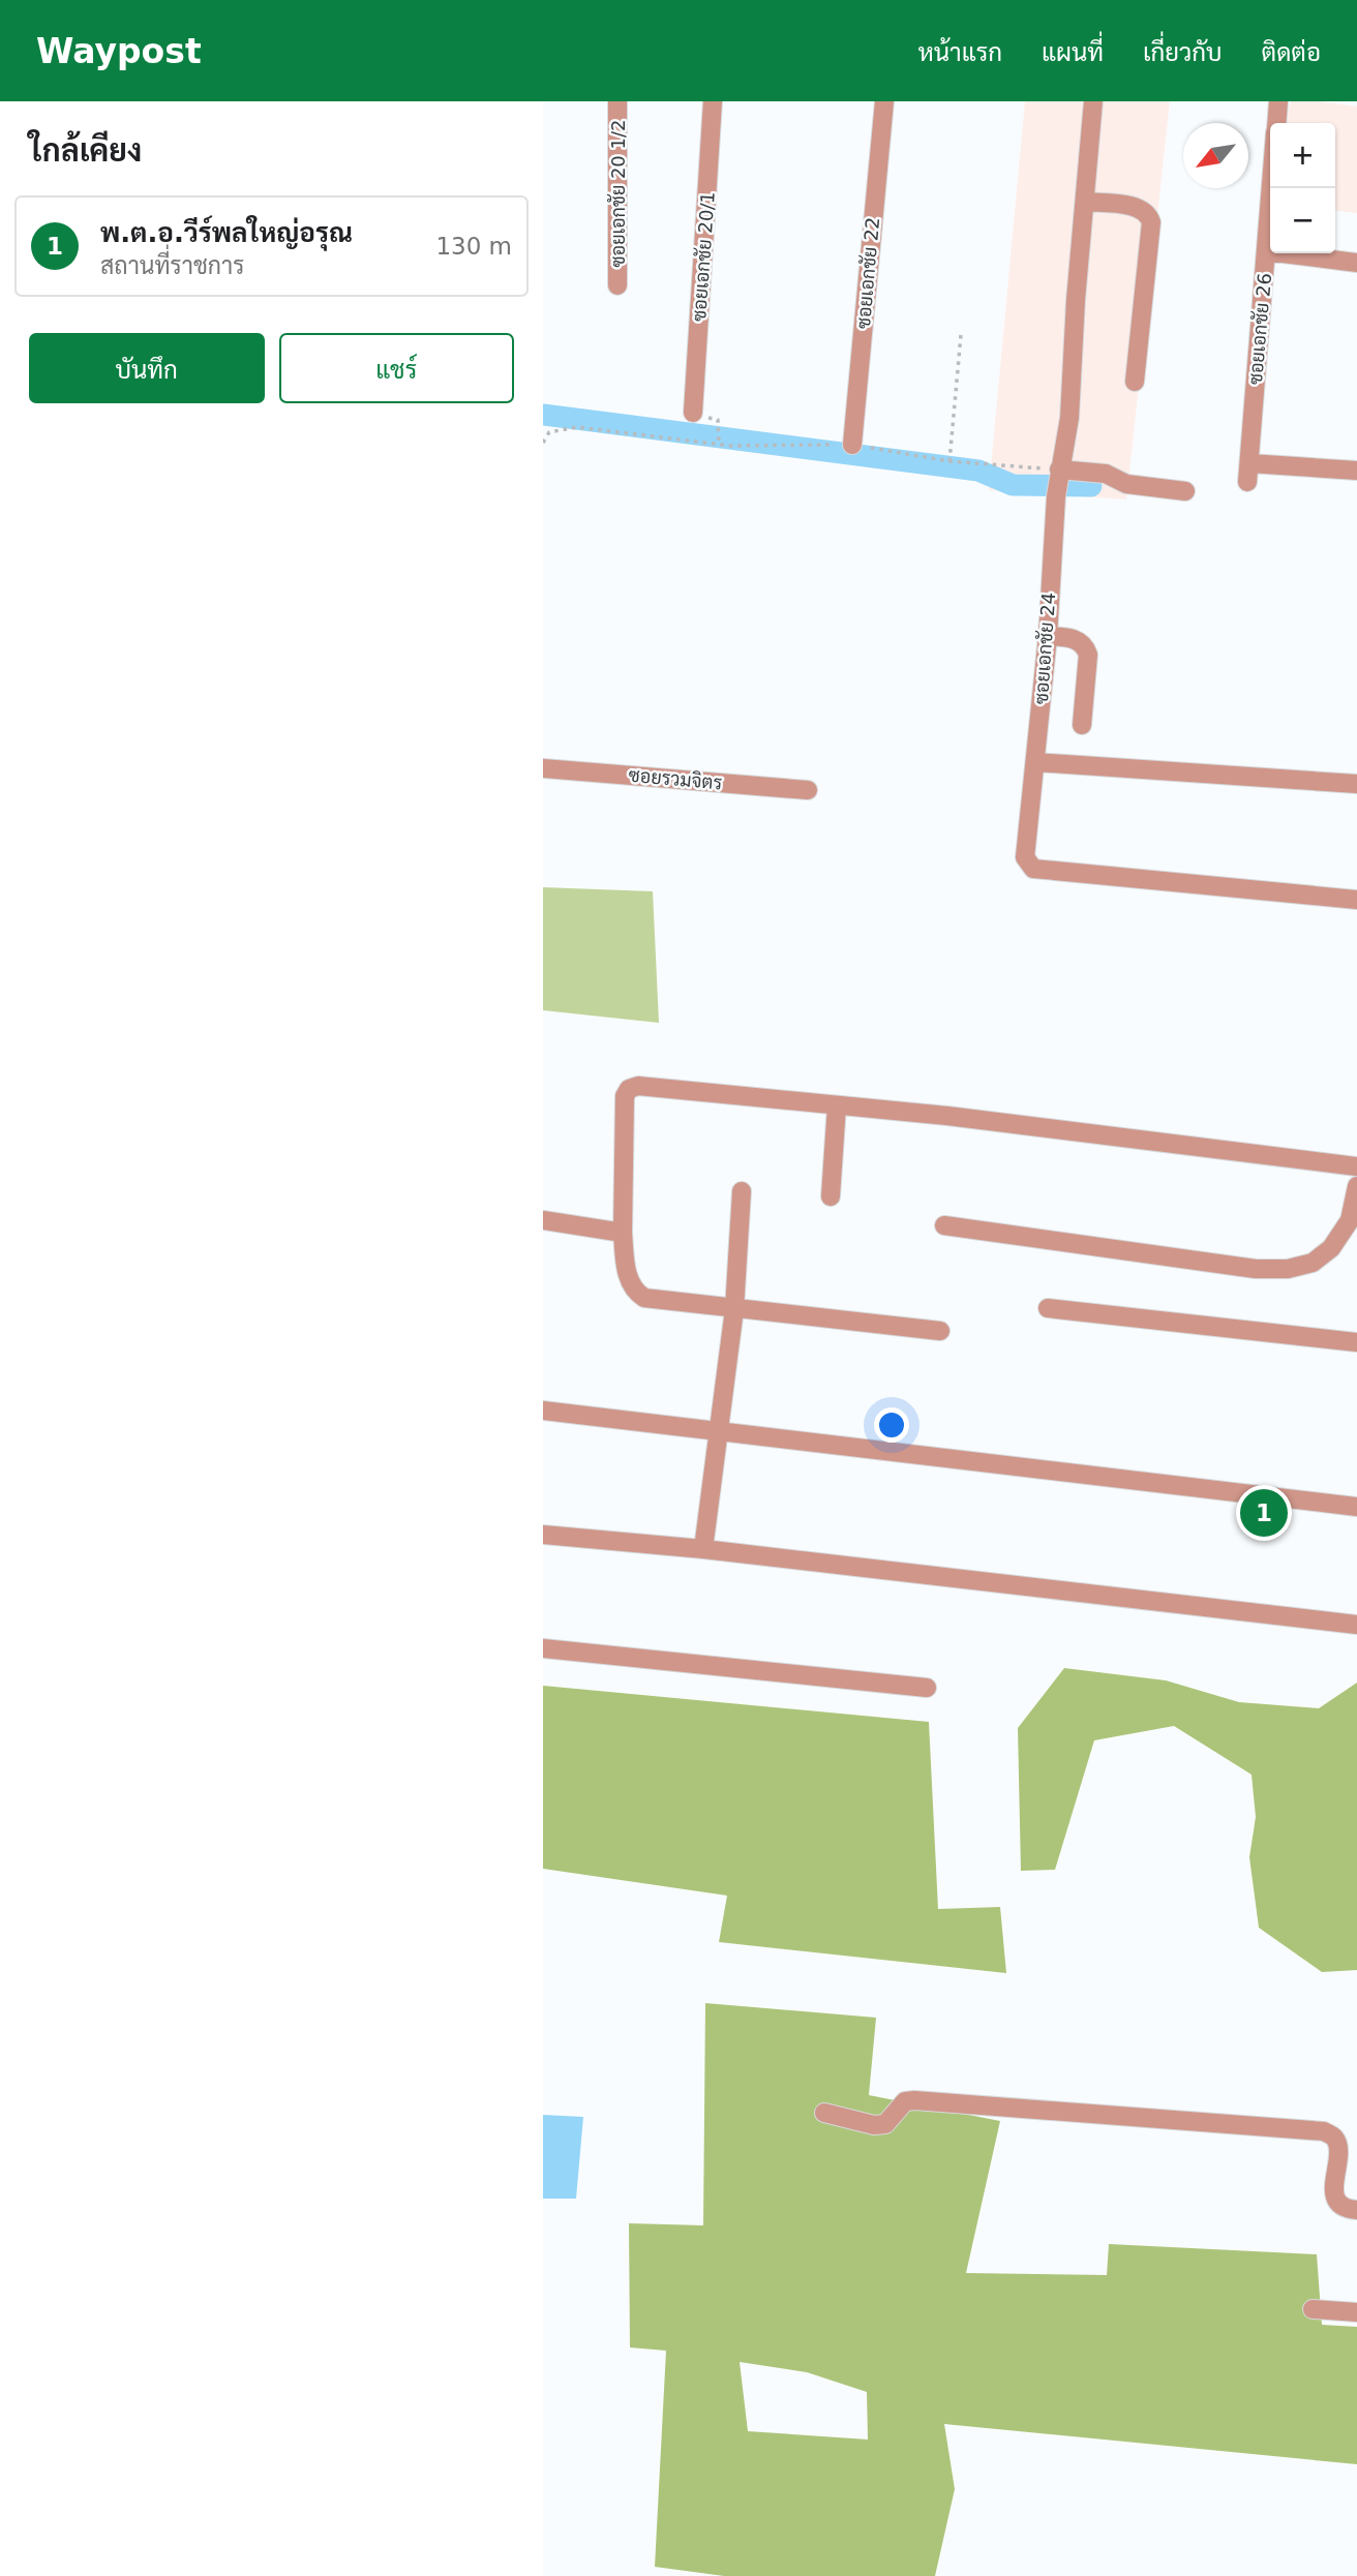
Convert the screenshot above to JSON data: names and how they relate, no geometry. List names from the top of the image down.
{
  "streets": {
    "street": [
      "ซอยเอกชัย 20 1/2",
      "ซอยเอกชัย 20/1",
      "ซอยเอกชัย 22",
      "ซอยเอกชัย 26",
      "ซอยเอกชัย 24",
      "ซอยรวมจิตร"
    ]
  },
  "north": "bottom left",
  "page": {
    "header": "Waypost",
    "nav": [
      "หน้าแรก",
      "แผนที่",
      "เกี่ยวกับ",
      "ติดต่อ"
    ],
    "heading": "ใกล้เคียง",
    "map_buttons": ["+", "−"],
    "list": [
      {
        "mark": "1",
        "name": "พ.ต.อ.วีร์พลใหญ่อรุณ",
        "note": "สถานที่ราชการ",
        "value": "130 m"
      }
    ],
    "buttons": ["บันทึก", "แชร์"],
    "pins": "1"
  }
}
